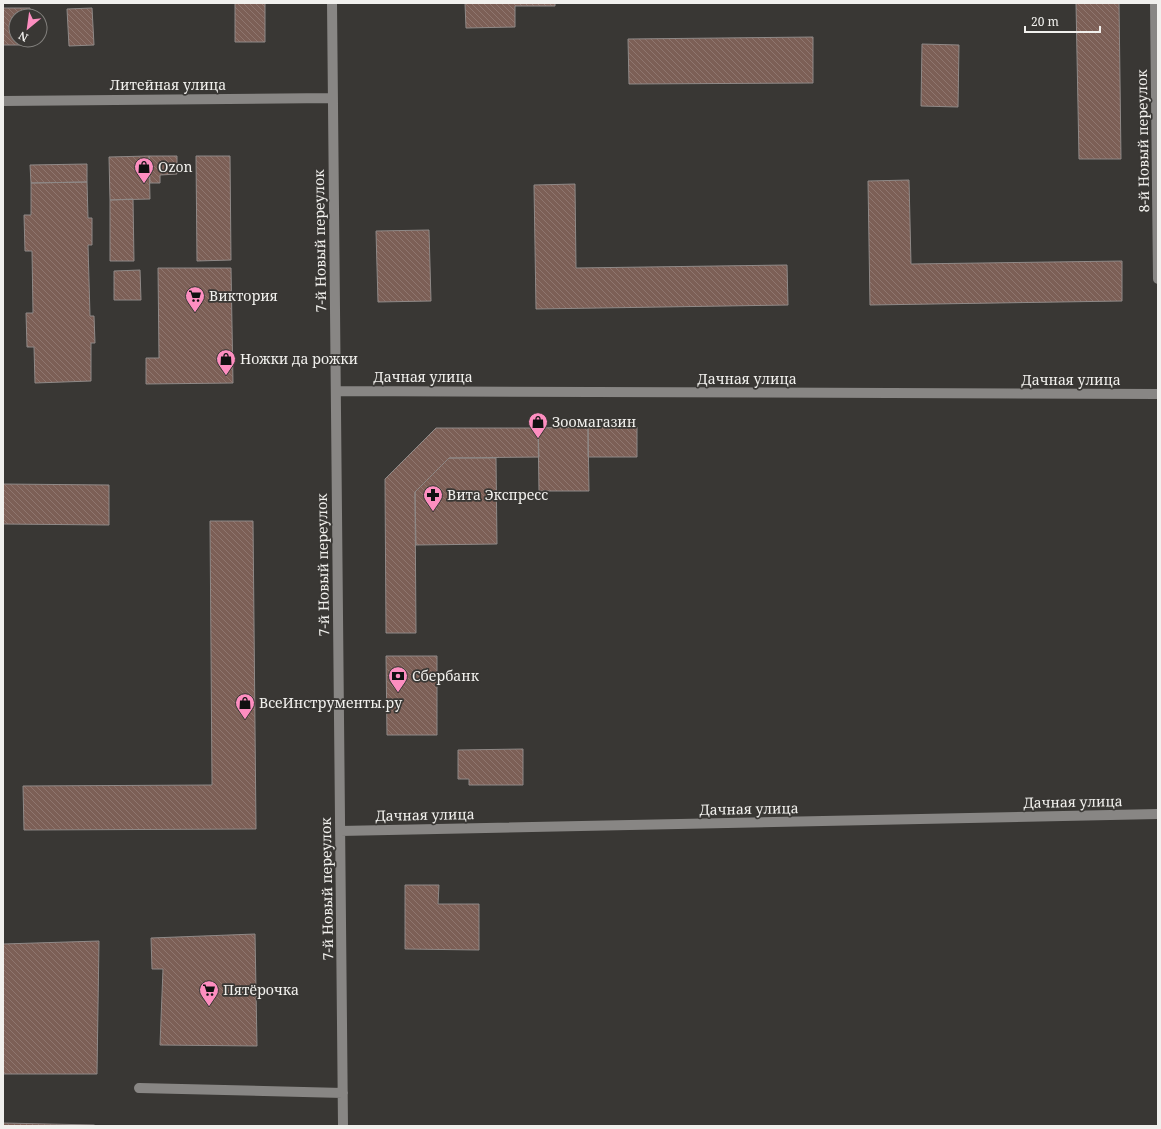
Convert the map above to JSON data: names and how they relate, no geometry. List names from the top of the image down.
{
  "streets": {
    "street": [
      "Литейная улица",
      "8-й Новый переулок",
      "7-й Новый переулок",
      "Дачная улица"
    ]
  },
  "crossings": [
    ["Литейная улица", "7-й Новый переулок"],
    ["7-й Новый переулок", "Дачная улица"]
  ],
  "places": {
    "shop": [
      "Ozon",
      "Ножки да рожки",
      "Зоомагазин",
      "ВсеИнструменты.ру"
    ],
    "supermarket": ["Виктория", "Пятёрочка"],
    "pharmacy": ["Вита Экспресс"],
    "bank": ["Сбербанк"]
  },
  "scale_bar": "20 m",
  "north": "bottom left"
}
